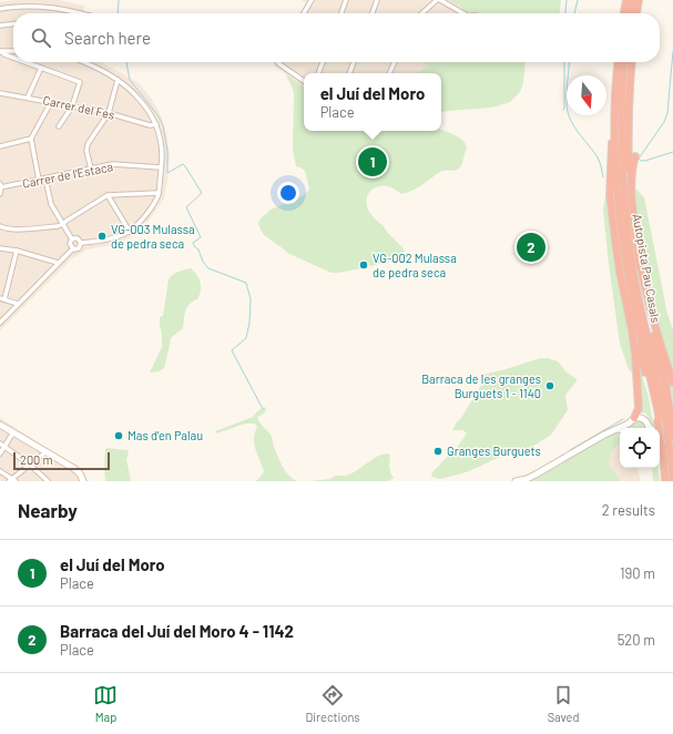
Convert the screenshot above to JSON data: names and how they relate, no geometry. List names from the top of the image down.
{
  "streets": {
    "highway": ["Autopista Pau Casals"],
    "street": ["Carrer del Fes", "Carrer de l'Estaca"]
  },
  "places": [
    "VG-003 Mulassa de pedra seca",
    "VG-002 Mulassa de pedra seca",
    "Barraca de les granges Burguets 1 - 1140",
    "Mas d'en Palau",
    "Granges Burguets"
  ],
  "scale_bar": "200 m",
  "north": "bottom",
  "page": {
    "search": "Search here",
    "popup": ["el Juí del Moro", "Place"],
    "pins": ["1", "2"],
    "scale": "200 m",
    "heading": ["Nearby", "2 results"],
    "list": [
      {
        "mark": "1",
        "name": "el Juí del Moro",
        "note": "Place",
        "value": "190 m"
      },
      {
        "mark": "2",
        "name": "Barraca del Juí del Moro 4 - 1142",
        "note": "Place",
        "value": "520 m"
      }
    ],
    "nav": ["Map", "Directions", "Saved"]
  }
}
